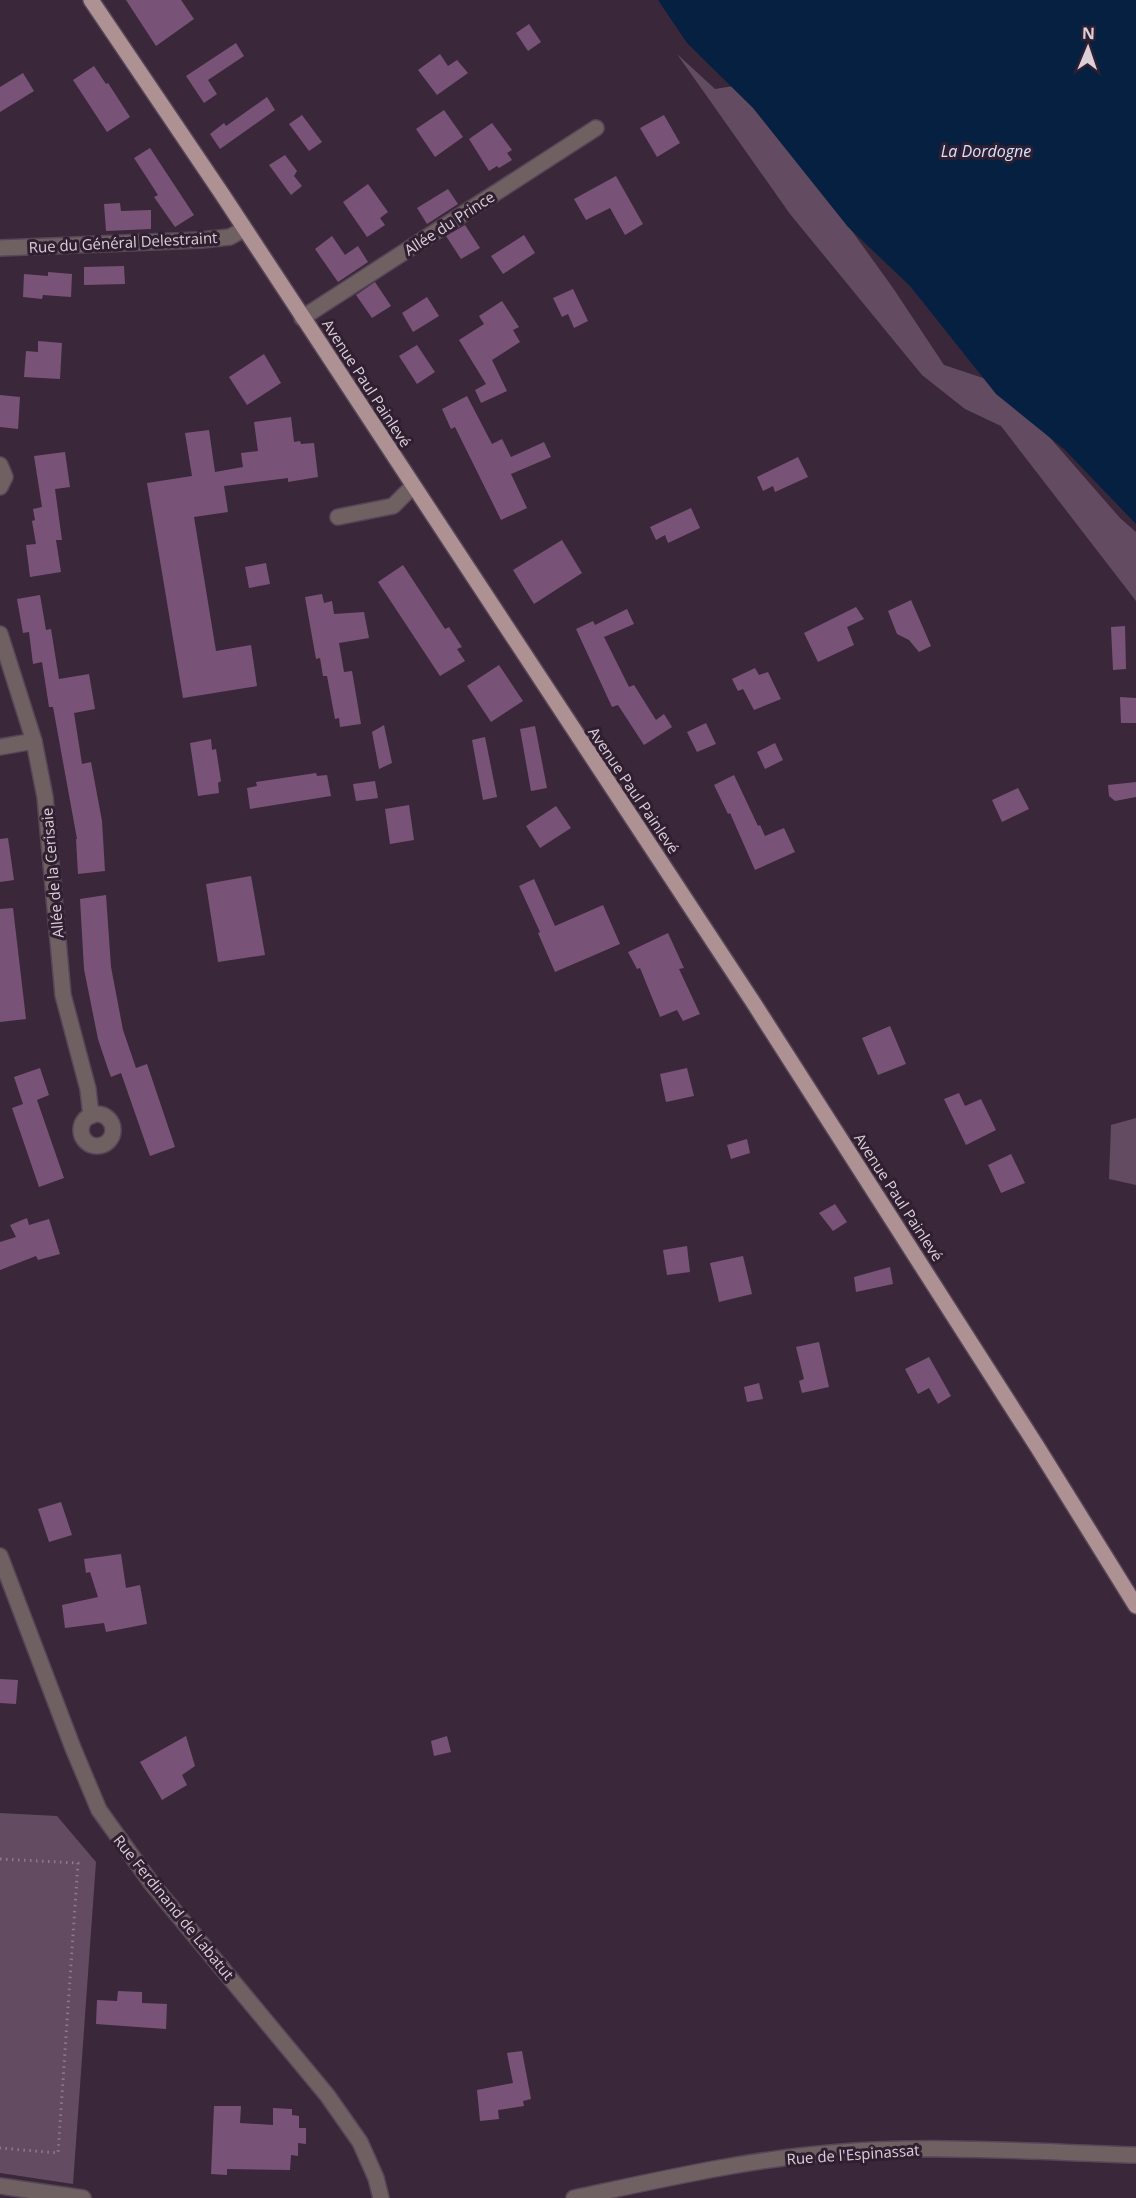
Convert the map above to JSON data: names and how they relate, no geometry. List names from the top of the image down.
{
  "streets": {
    "main road": ["Avenue Paul Painlevé"],
    "street": [
      "Allée du Prince",
      "Rue du Général Delestraint",
      "Allée de la Cerisaie",
      "Rue Ferdinand de Labatut",
      "Rue de l'Espinassat"
    ]
  },
  "crossings": [
    ["Allée du Prince", "Avenue Paul Painlevé"],
    ["Rue du Général Delestraint", "Avenue Paul Painlevé"]
  ],
  "water": ["La Dordogne"],
  "north": "top"
}
